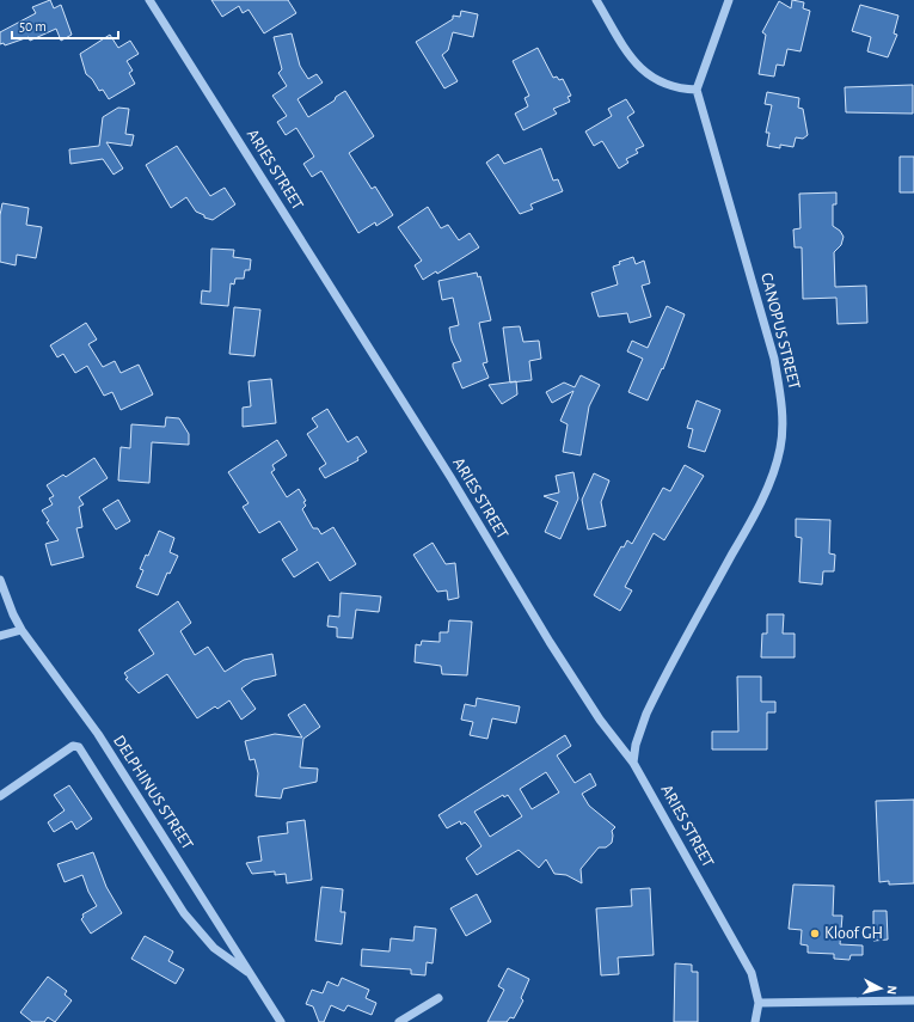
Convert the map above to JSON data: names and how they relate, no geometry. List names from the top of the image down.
{
  "streets": {
    "street": ["ARIES STREET", "CANOPUS STREET", "DELPHINUS STREET"]
  },
  "crossings": [
    ["ARIES STREET", "CANOPUS STREET"]
  ],
  "places": ["Kloof GH"],
  "scale_bar": "50 m",
  "north": "right"
}
